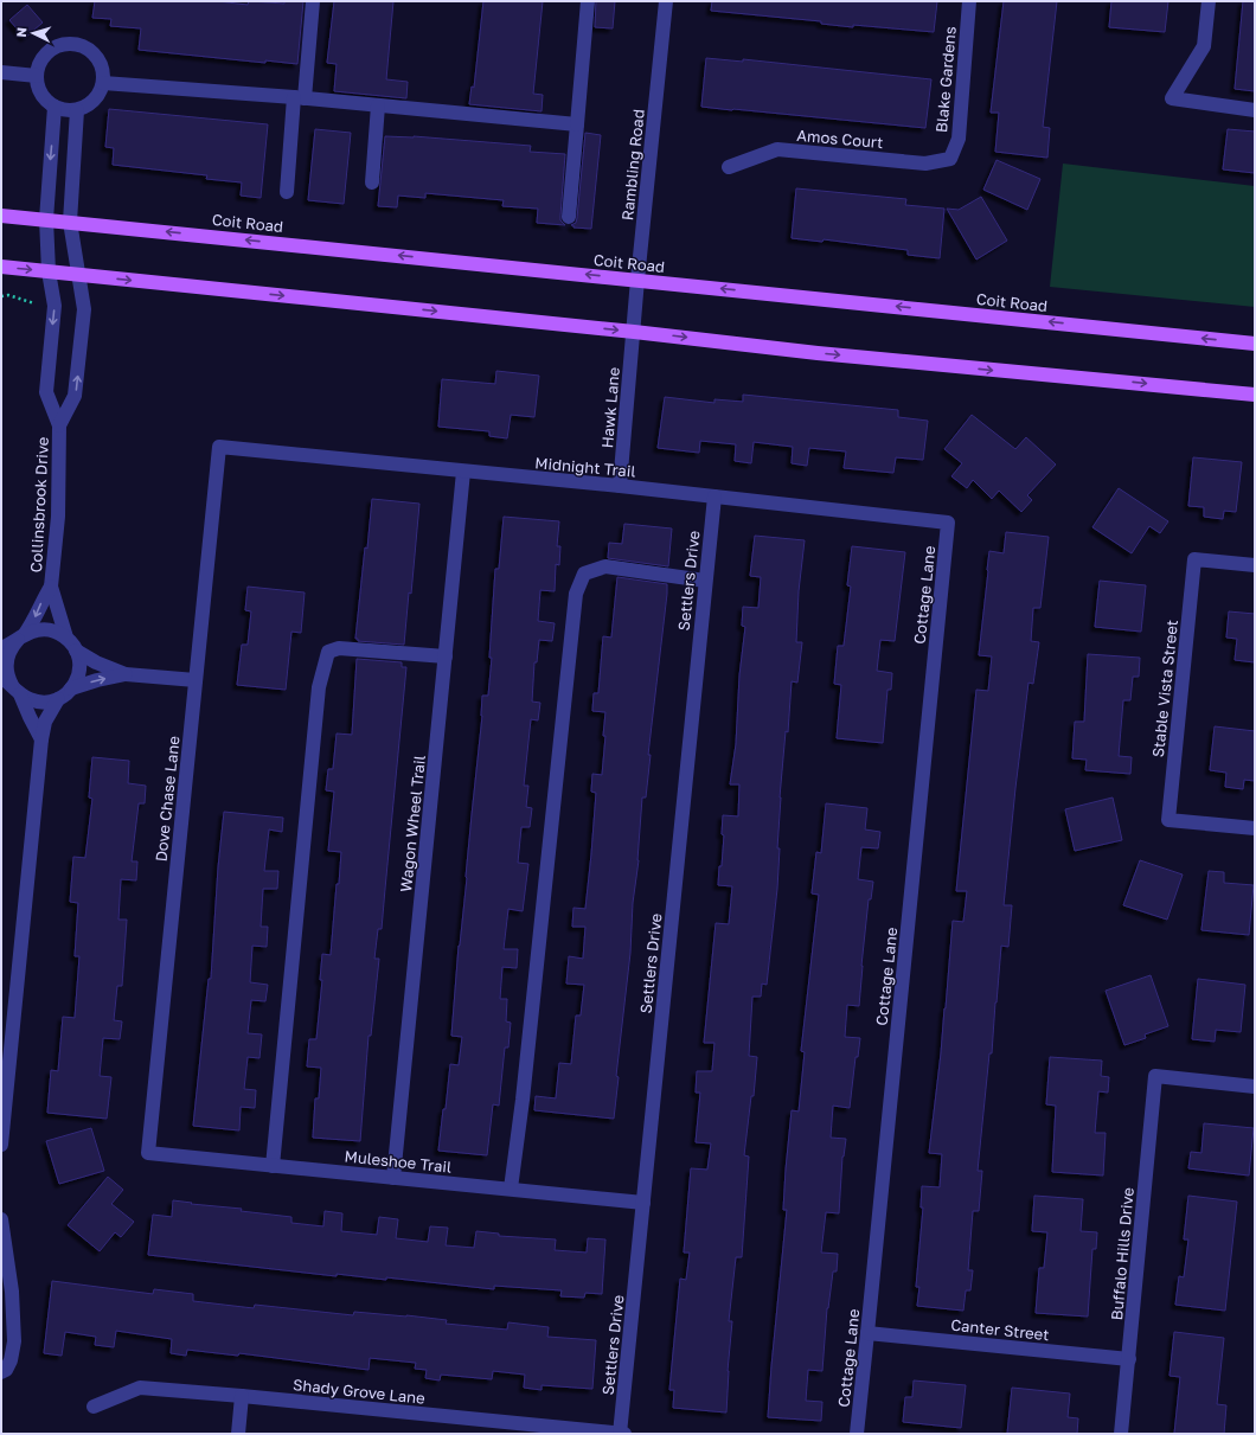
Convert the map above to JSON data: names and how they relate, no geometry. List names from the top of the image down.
{
  "streets": {
    "main road": ["Coit Road"],
    "street": [
      "Blake Gardens",
      "Amos Court",
      "Rambling Road",
      "Hawk Lane",
      "Midnight Trail",
      "Collinsbrook Drive",
      "Settlers Drive",
      "Cottage Lane",
      "Stable Vista Street",
      "Dove Chase Lane",
      "Wagon Wheel Trail",
      "Muleshoe Trail",
      "Buffalo Hills Drive",
      "Canter Street",
      "Shady Grove Lane"
    ]
  },
  "crossings": [
    ["Blake Gardens", "Amos Court"],
    ["Rambling Road", "Coit Road"],
    ["Rambling Road", "Hawk Lane"],
    ["Coit Road", "Collinsbrook Drive"],
    ["Hawk Lane", "Midnight Trail"],
    ["Midnight Trail", "Settlers Drive"],
    ["Midnight Trail", "Cottage Lane"],
    ["Midnight Trail", "Dove Chase Lane"],
    ["Midnight Trail", "Wagon Wheel Trail"],
    ["Settlers Drive", "Muleshoe Trail"],
    ["Settlers Drive", "Shady Grove Lane"],
    ["Cottage Lane", "Canter Street"],
    ["Dove Chase Lane", "Muleshoe Trail"],
    ["Wagon Wheel Trail", "Muleshoe Trail"],
    ["Buffalo Hills Drive", "Canter Street"]
  ],
  "north": "left"
}
